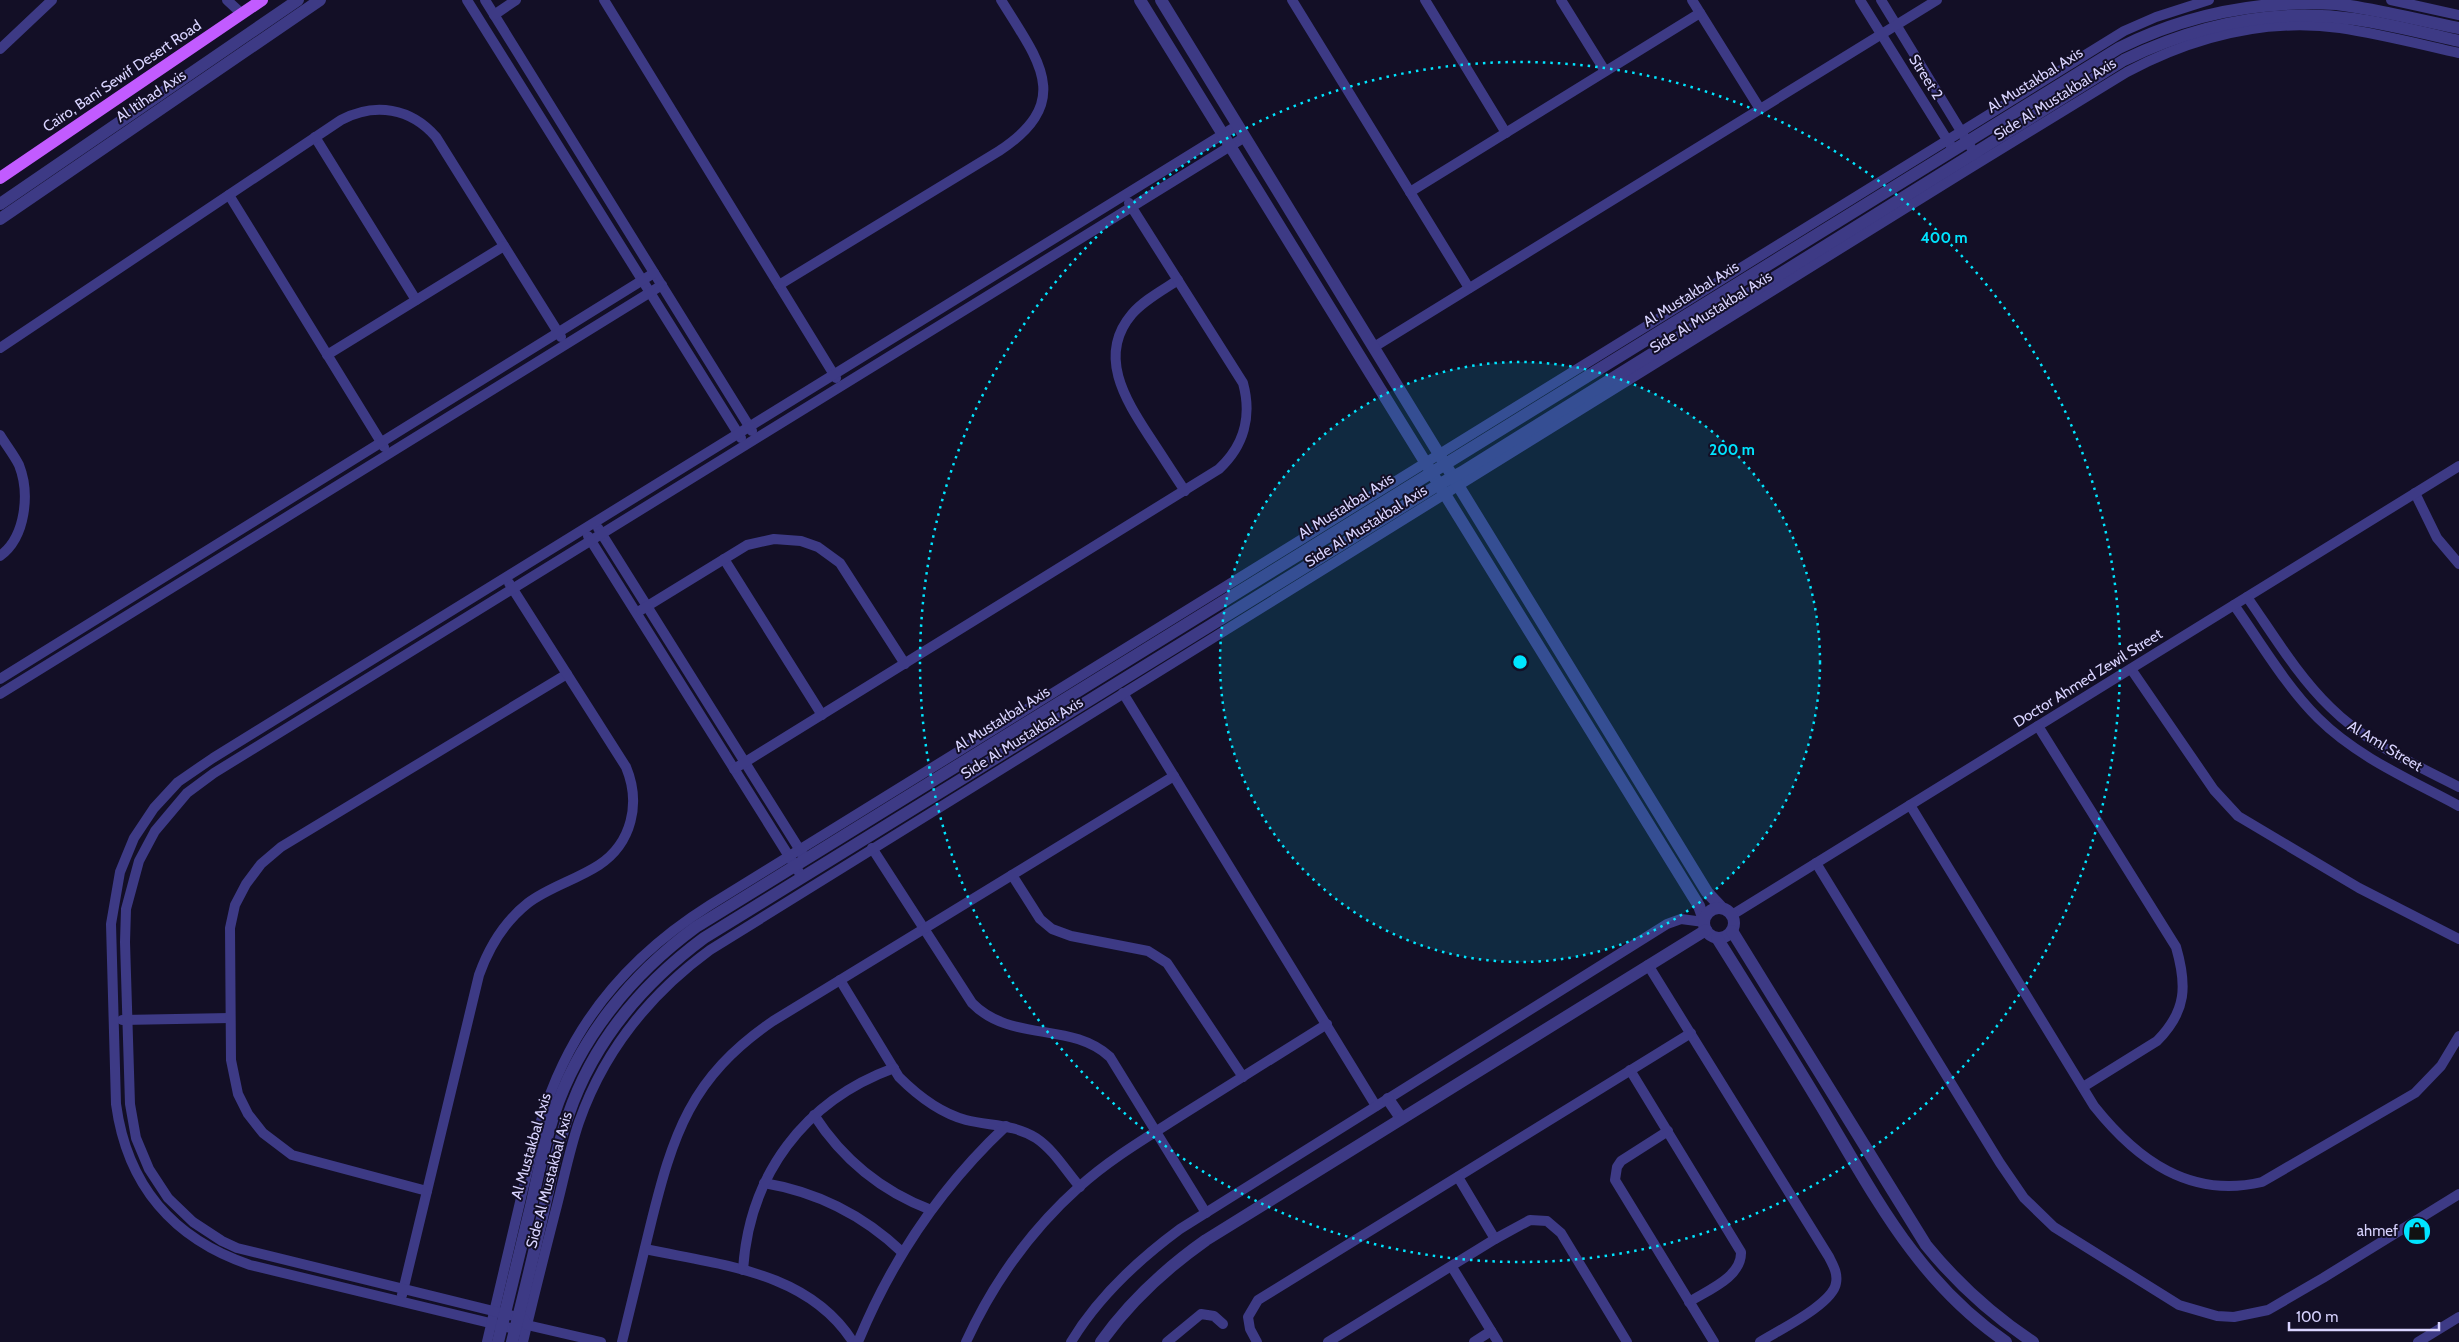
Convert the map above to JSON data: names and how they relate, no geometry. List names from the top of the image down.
{
  "streets": {
    "main road": ["Cairo, Bani Sewif Desert Road"],
    "street": [
      "Street 2",
      "Al Mustakbal Axis",
      "Al Itihad Axis",
      "Side Al Mustakbal Axis",
      "Doctor Ahmed Zewil Street",
      "Al Aml Street"
    ]
  },
  "crossings": [
    ["Street 2", "Al Mustakbal Axis"],
    ["Street 2", "Side Al Mustakbal Axis"],
    ["Al Mustakbal Axis", "Side Al Mustakbal Axis"],
    ["Doctor Ahmed Zewil Street", "Al Aml Street"]
  ],
  "places": {
    "shop": ["ahmef"]
  },
  "scale_bar": "100 m",
  "rings": ["400 m", "200 m"]
}
